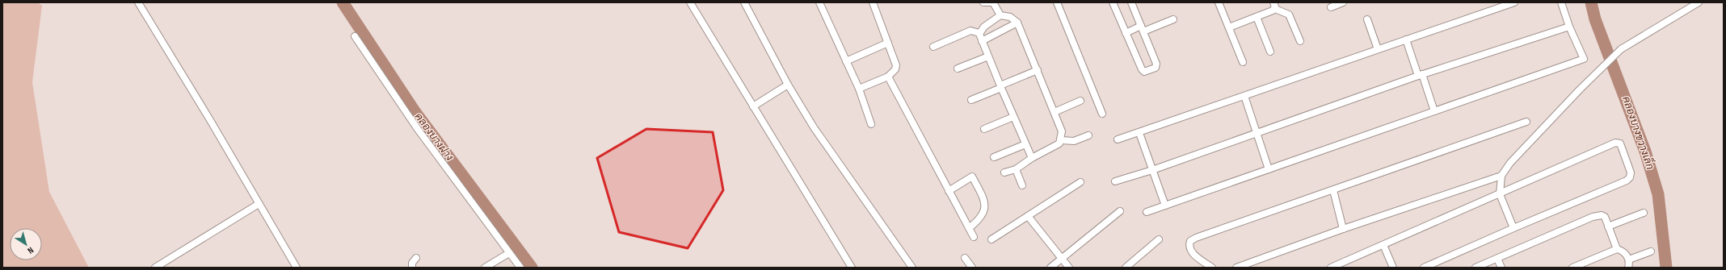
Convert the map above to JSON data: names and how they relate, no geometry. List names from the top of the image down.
{
  "water": ["คลองบางขวางเล็ก", "คลองบางฝาง"],
  "north": "bottom right"
}
